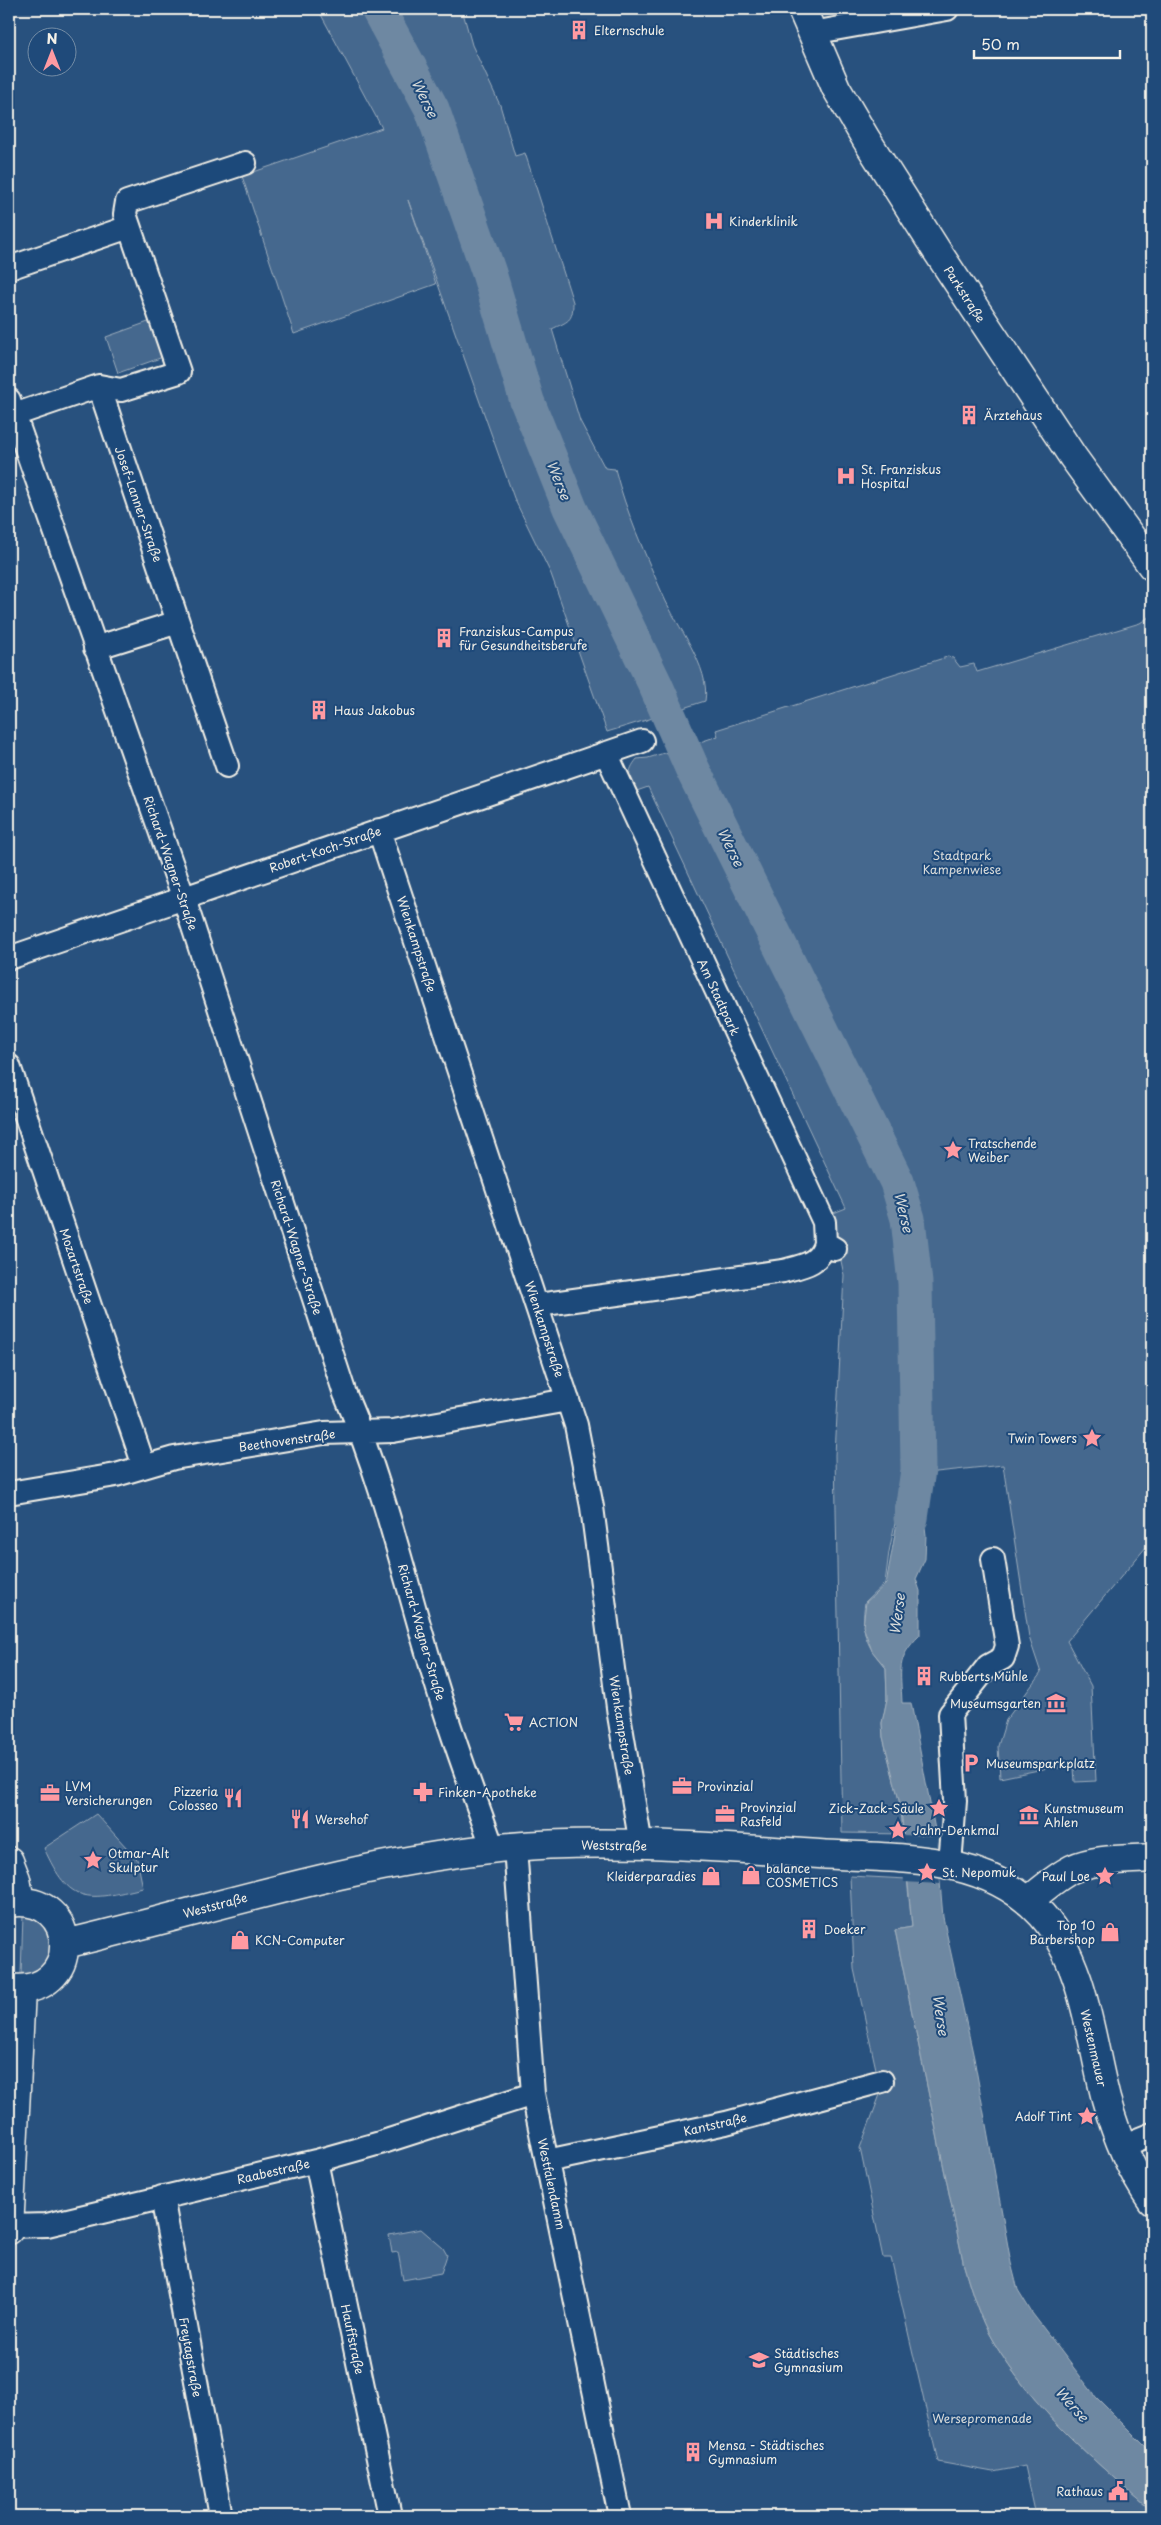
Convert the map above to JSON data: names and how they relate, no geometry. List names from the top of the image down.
{
  "streets": {
    "street": [
      "Parkstraße",
      "Josef-Lanner-Straße",
      "Robert-Koch-Straße",
      "Richard-Wagner-Straße",
      "Wienkampstraße",
      "Am Stadtpark",
      "Mozartstraße",
      "Beethovenstraße",
      "Weststraße",
      "Westenmauer",
      "Kantstraße",
      "Raabestraße",
      "Westfalendamm",
      "Hauffstraße",
      "Freytagstraße"
    ]
  },
  "crossings": [
    ["Robert-Koch-Straße", "Richard-Wagner-Straße"],
    ["Robert-Koch-Straße", "Wienkampstraße"],
    ["Robert-Koch-Straße", "Am Stadtpark"],
    ["Richard-Wagner-Straße", "Beethovenstraße"],
    ["Richard-Wagner-Straße", "Weststraße"],
    ["Richard-Wagner-Straße", "Westfalendamm"],
    ["Wienkampstraße", "Am Stadtpark"],
    ["Wienkampstraße", "Beethovenstraße"],
    ["Wienkampstraße", "Weststraße"],
    ["Mozartstraße", "Beethovenstraße"],
    ["Weststraße", "Westenmauer"],
    ["Weststraße", "Westfalendamm"],
    ["Kantstraße", "Westfalendamm"],
    ["Raabestraße", "Westfalendamm"],
    ["Raabestraße", "Hauffstraße"],
    ["Raabestraße", "Freytagstraße"]
  ],
  "water": ["Werse"],
  "parks": ["Stadtpark Kampenwiese", "Wersepromenade"],
  "places": {
    "building": [
      "Elternschule",
      "Ärztehaus",
      "Franziskus-Campus für Gesundheitsberufe",
      "Haus Jakobus",
      "Rubberts Mühle",
      "Doeker",
      "Mensa - Städtisches Gymnasium"
    ],
    "hospital": ["Kinderklinik", "St. Franziskus Hospital"],
    "place": [
      "Tratschende Weiber",
      "Twin Towers",
      "Zick-Zack-Säule",
      "Jahn-Denkmal",
      "Otmar-Alt Skulptur",
      "St. Nepomuk",
      "Paul Loe",
      "Adolf Tint"
    ],
    "museum": ["Museumsgarten", "Kunstmuseum Ahlen"],
    "supermarket": ["ACTION"],
    "parking": ["Museumsparkplatz"],
    "office": ["Provinzial", "LVM Versicherungen", "Provinzial Rasfeld"],
    "pharmacy": ["Finken-Apotheke"],
    "restaurant": ["Pizzeria Colosseo", "Wersehof"],
    "shop": [
      "balance COSMETICS",
      "Kleiderparadies",
      "Top 10 Barbershop",
      "KCN-Computer"
    ],
    "school or university": ["Städtisches Gymnasium"],
    "public building": ["Rathaus"]
  },
  "scale_bar": "50 m",
  "north": "top"
}
